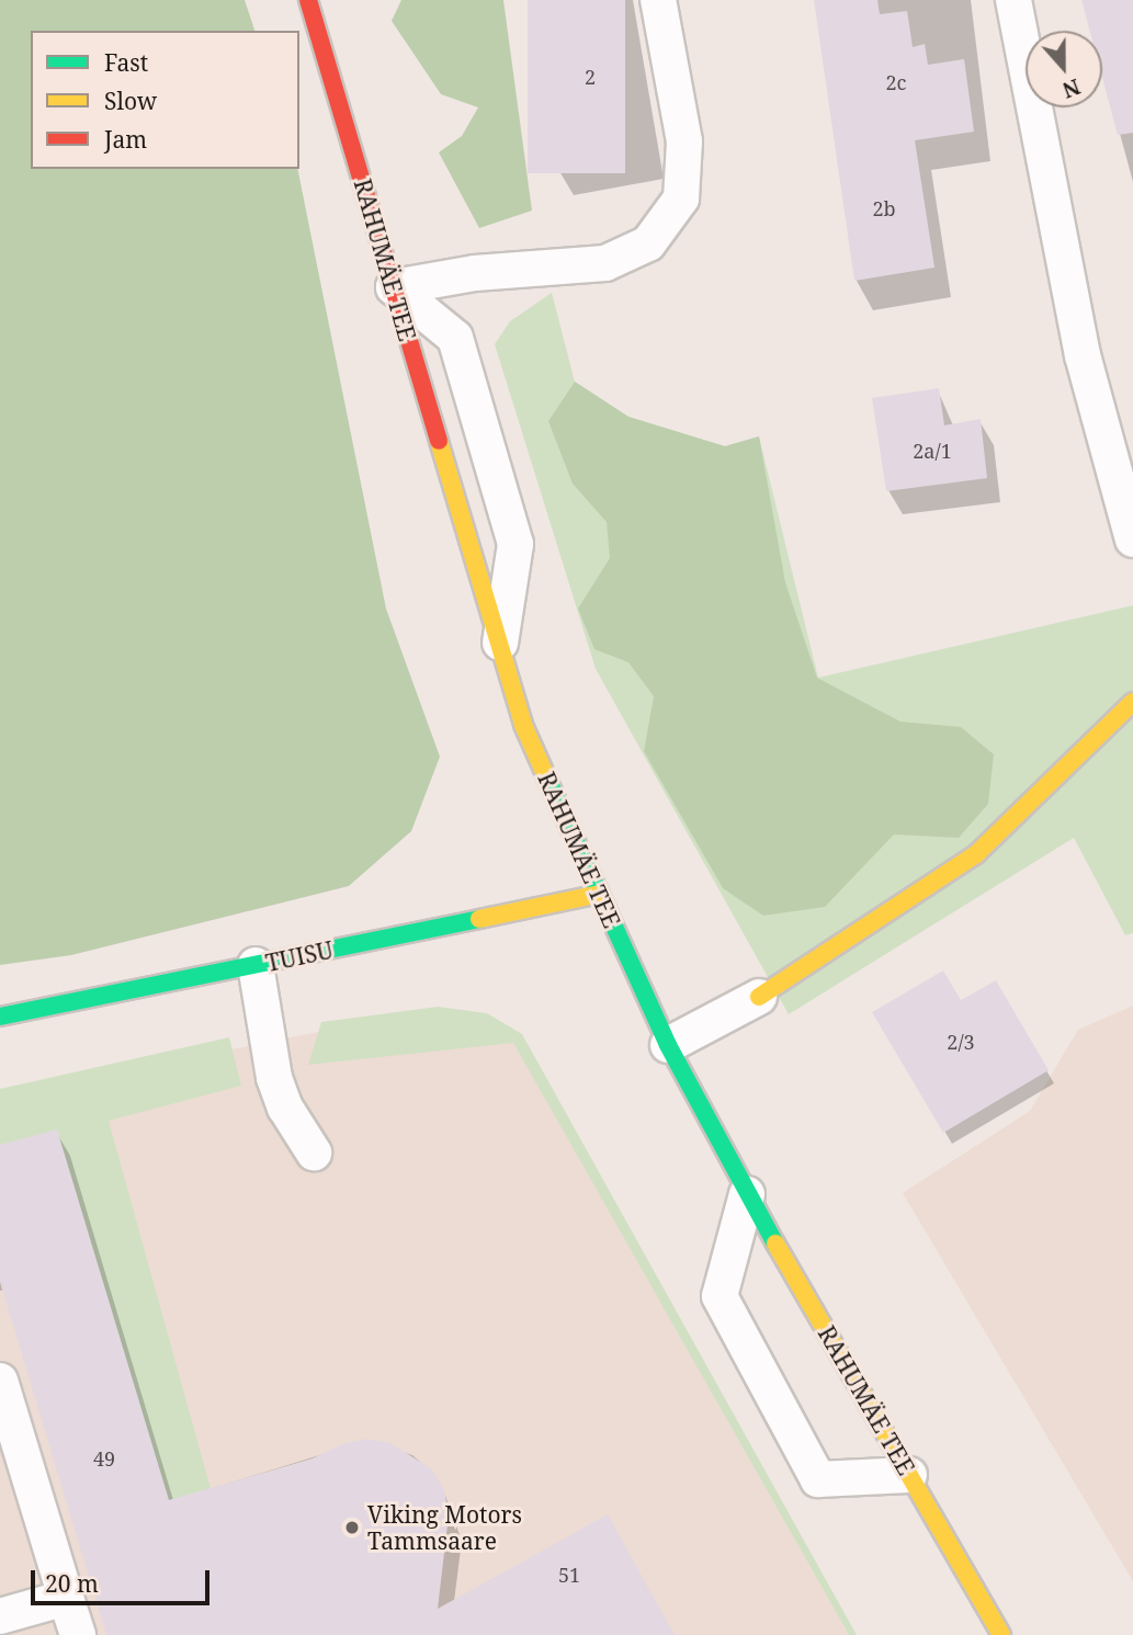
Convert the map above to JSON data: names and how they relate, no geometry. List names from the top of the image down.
{
  "streets": {
    "street": ["RAHUMÄE TEE", "TUISU"]
  },
  "crossings": [
    ["RAHUMÄE TEE", "TUISU"]
  ],
  "places": ["Viking Motors Tammsaare"],
  "house_numbers": [
    "2",
    "2c",
    "2b",
    "2a/1",
    "2/3",
    "49",
    "51"
  ],
  "legend": ["Fast", "Slow", "Jam"],
  "scale_bar": "20 m",
  "north": "bottom"
}
